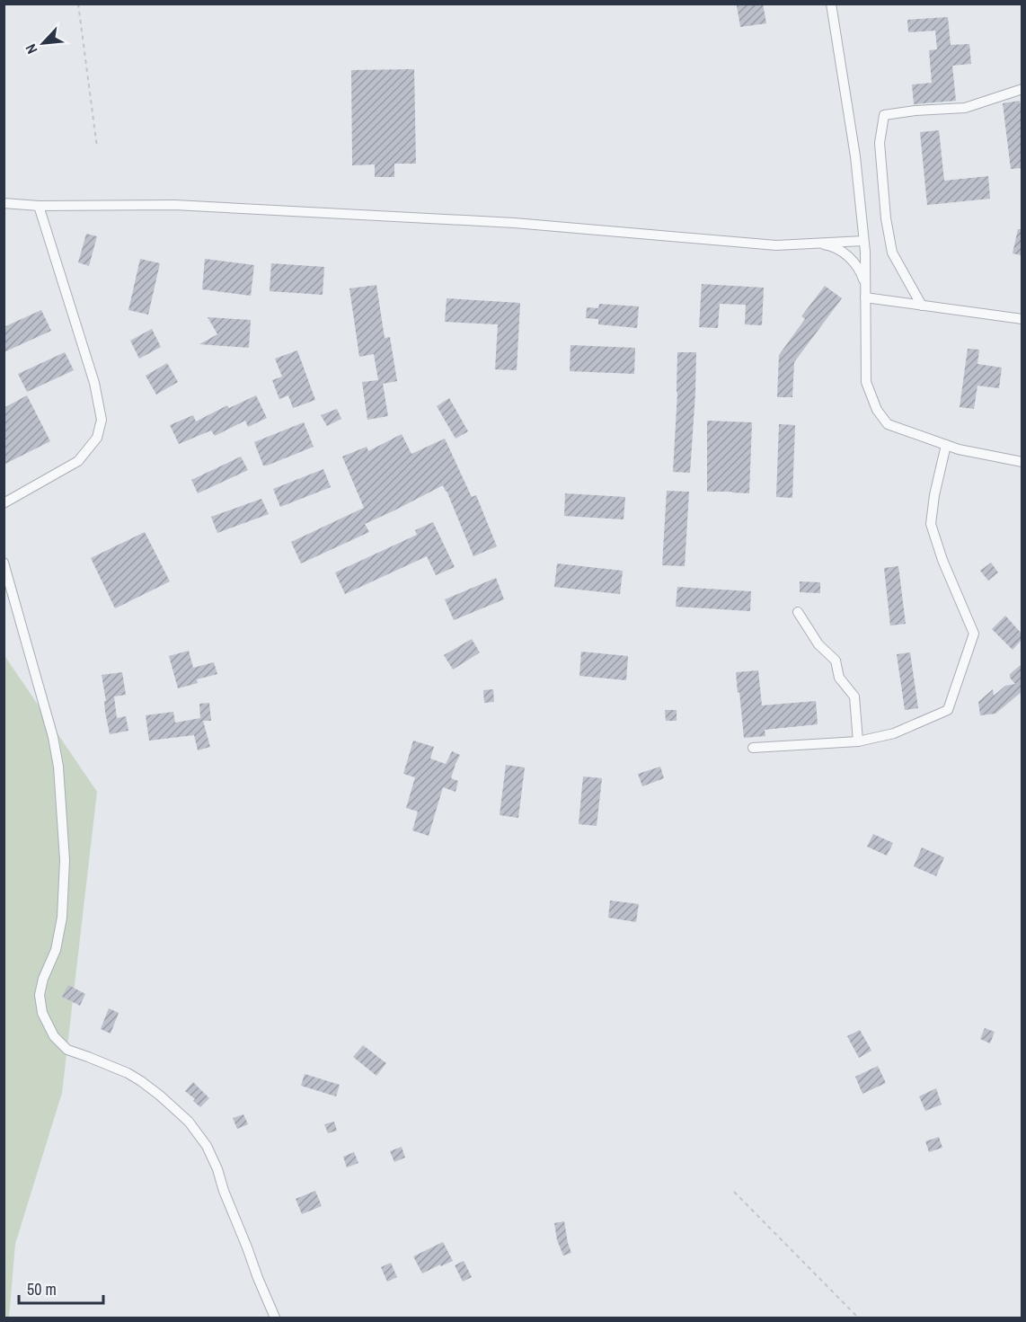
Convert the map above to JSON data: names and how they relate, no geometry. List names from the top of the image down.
{
  "scale_bar": "50 m",
  "north": "bottom left"
}
